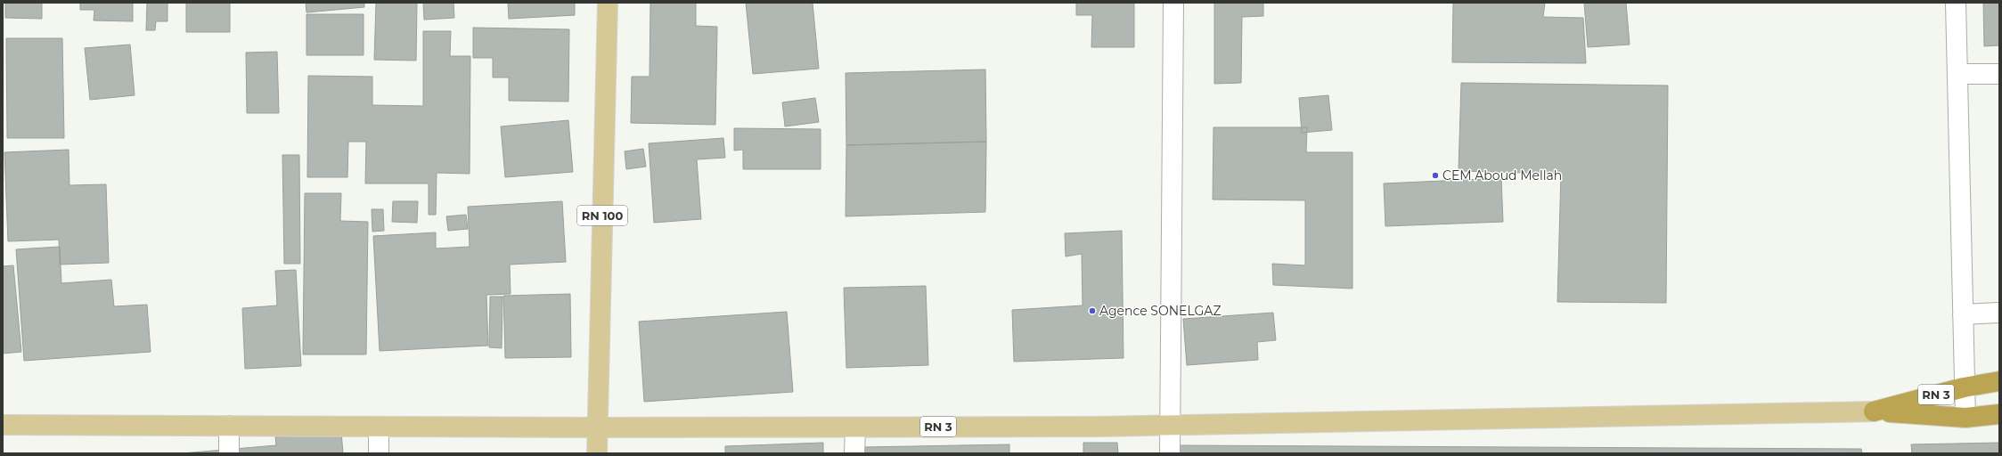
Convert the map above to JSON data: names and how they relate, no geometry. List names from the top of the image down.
{
  "streets": {
    "highway": ["RN 3"],
    "main road": ["RN 100"]
  },
  "crossings": [
    ["RN 100", "RN 3"]
  ],
  "places": ["CEM Aboud Mellah", "Agence SONELGAZ"]
}
